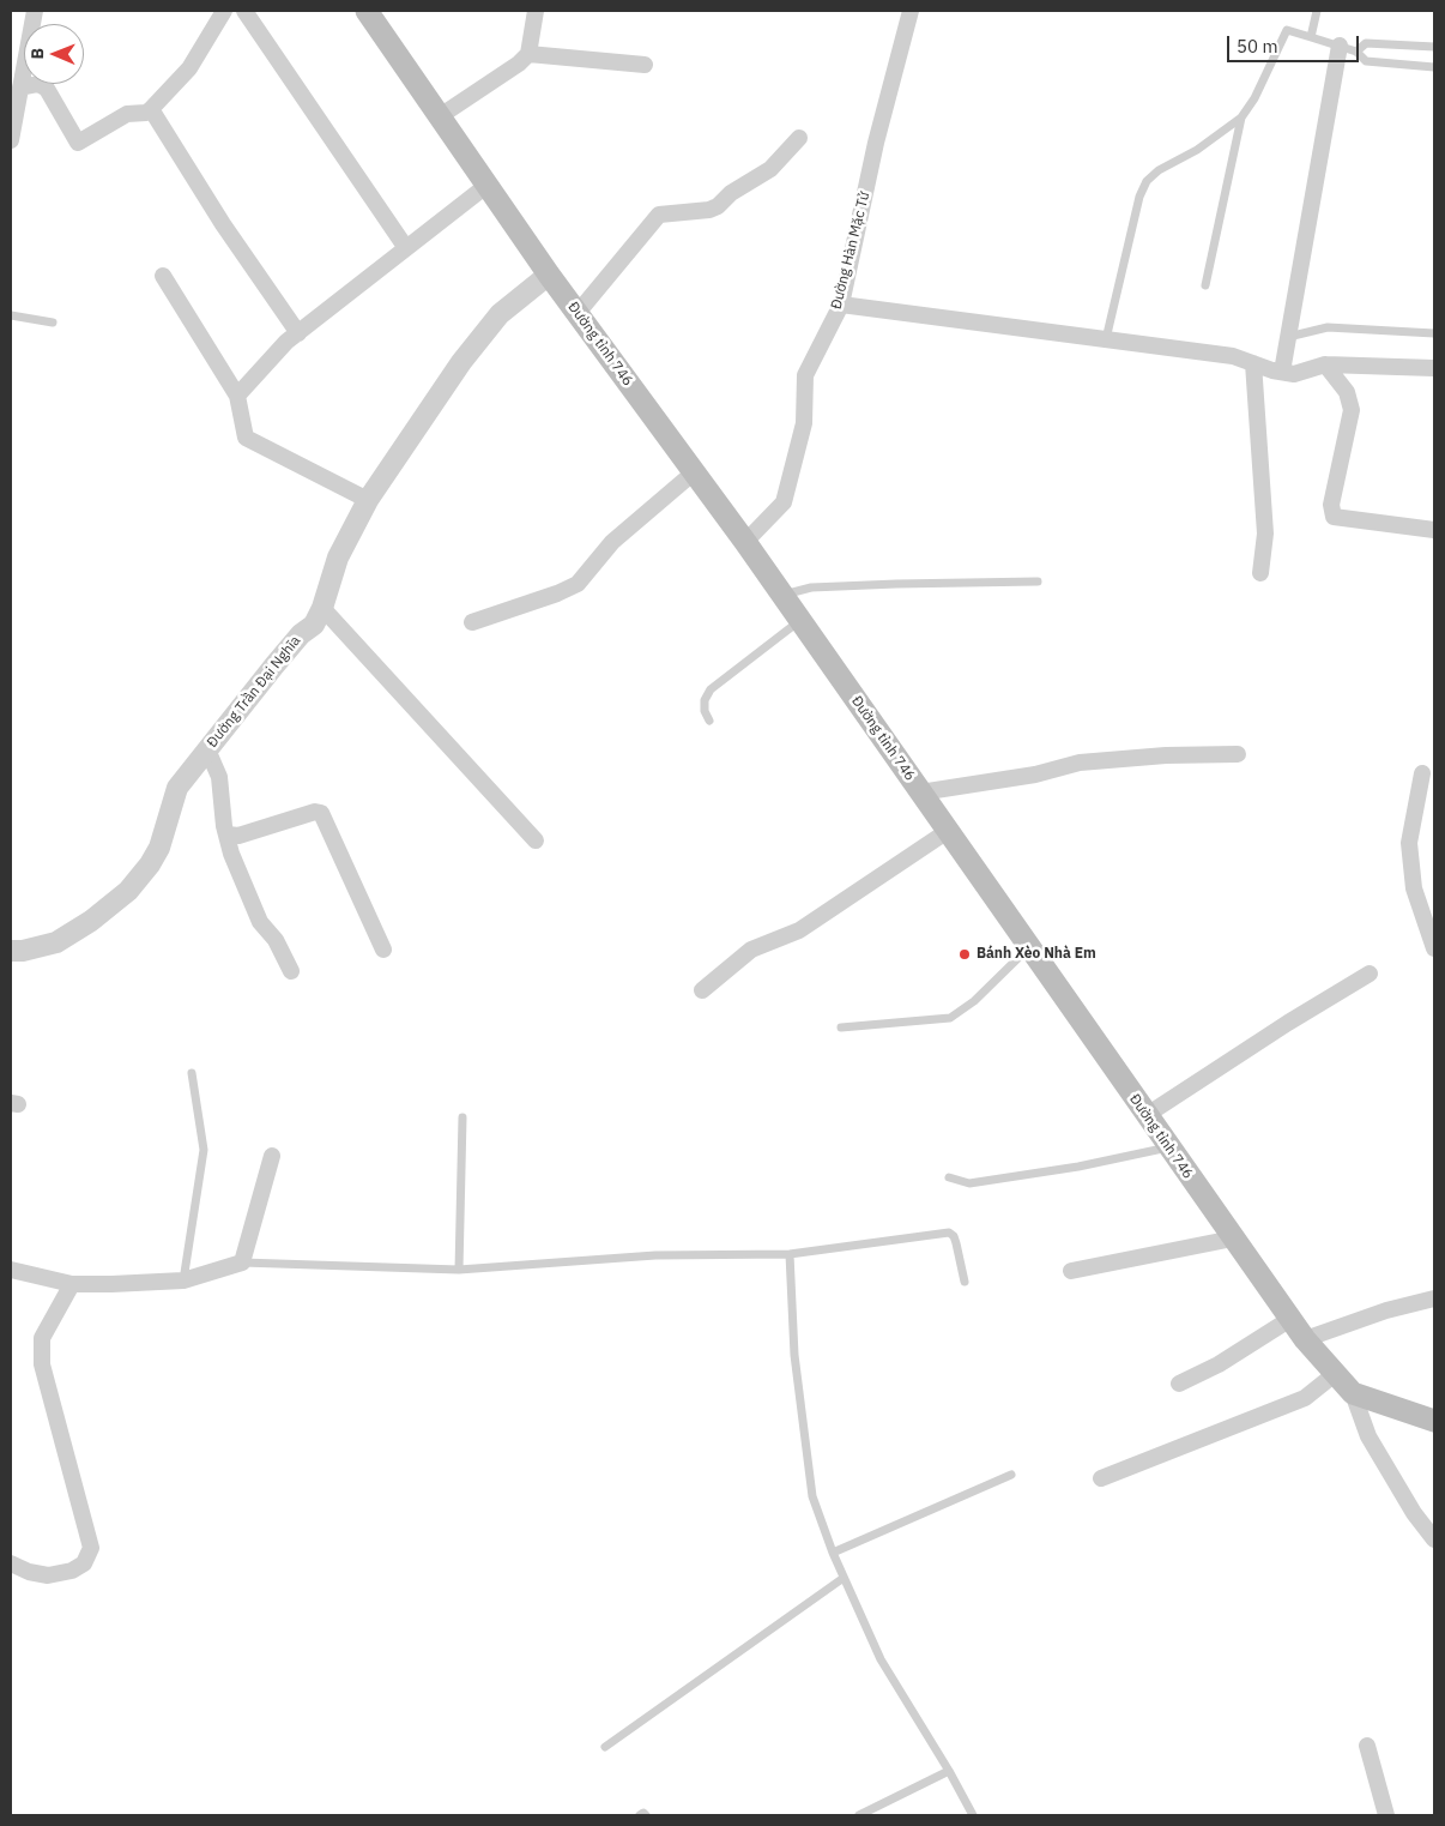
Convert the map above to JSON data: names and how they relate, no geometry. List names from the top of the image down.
{
  "streets": {
    "main road": ["Đường tỉnh 746"],
    "street": ["Đường Hàn Mặc Tử", "Đường Trần Đại Nghĩa"]
  },
  "crossings": [
    ["Đường Hàn Mặc Tử", "Đường tỉnh 746"],
    ["Đường tỉnh 746", "Đường Trần Đại Nghĩa"]
  ],
  "places": ["Bánh Xèo Nhà Em"],
  "scale_bar": "50 m",
  "north": "left"
}
